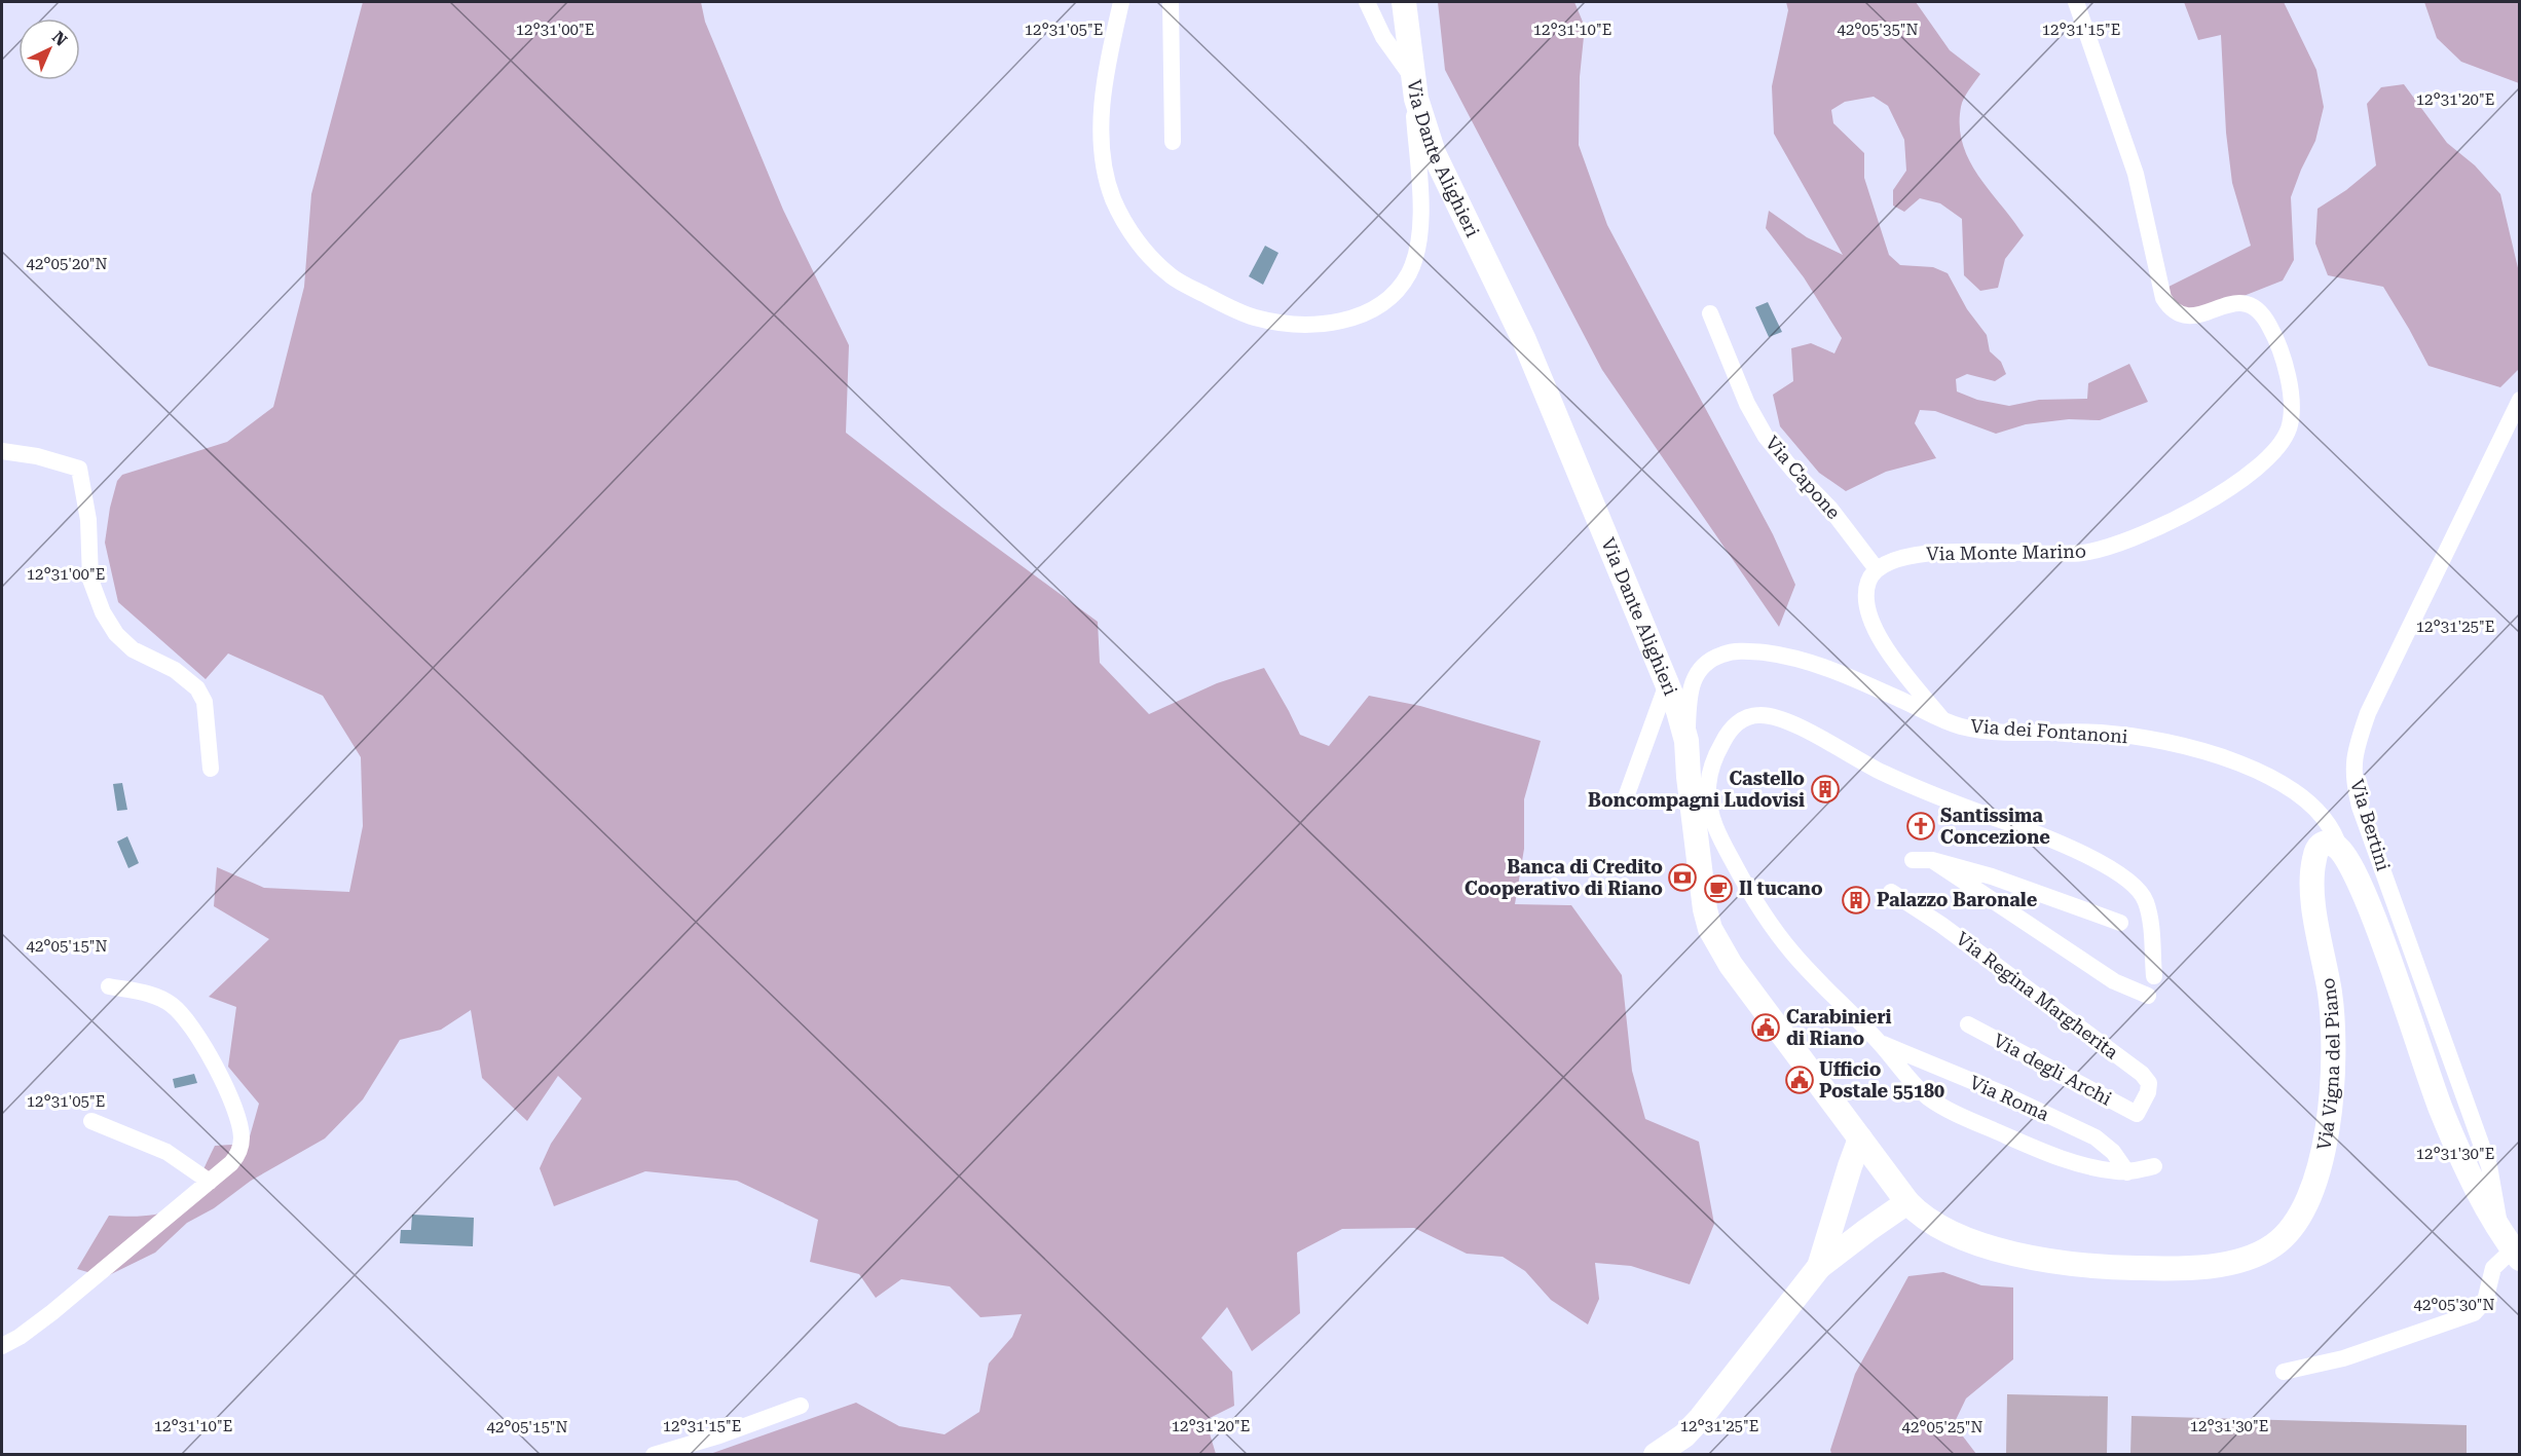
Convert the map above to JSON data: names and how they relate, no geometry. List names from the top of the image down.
{
  "streets": {
    "main road": ["Via Dante Alighieri", "Via Vigna del Piano"],
    "street": [
      "Via Capone",
      "Via Monte Marino",
      "Via dei Fontanoni",
      "Via Bertini",
      "Via Regina Margherita",
      "Via degli Archi",
      "Via Roma"
    ]
  },
  "crossings": [
    ["Via Dante Alighieri", "Via dei Fontanoni"],
    ["Via Dante Alighieri", "Via Vigna del Piano"],
    ["Via Capone", "Via Monte Marino"],
    ["Via dei Fontanoni", "Via Vigna del Piano"],
    ["Via Regina Margherita", "Via degli Archi"]
  ],
  "places": {
    "building": ["Castello Boncompagni Ludovisi", "Palazzo Baronale"],
    "church": ["Santissima Concezione"],
    "bank": ["Banca di Credito Cooperativo di Riano"],
    "cafe": ["Il tucano"],
    "public building": ["Carabinieri di Riano", "Ufficio Postale 55180"]
  },
  "north": "top right",
  "coordinates": [
    "42°05'35\"N",
    "12°31'00\"E",
    "12°31'05\"E",
    "12°31'10\"E",
    "12°31'15\"E",
    "12°31'20\"E",
    "42°05'20\"N",
    "12°31'25\"E",
    "42°05'15\"N",
    "12°31'30\"E",
    "42°05'30\"N",
    "42°05'25\"N"
  ]
}
